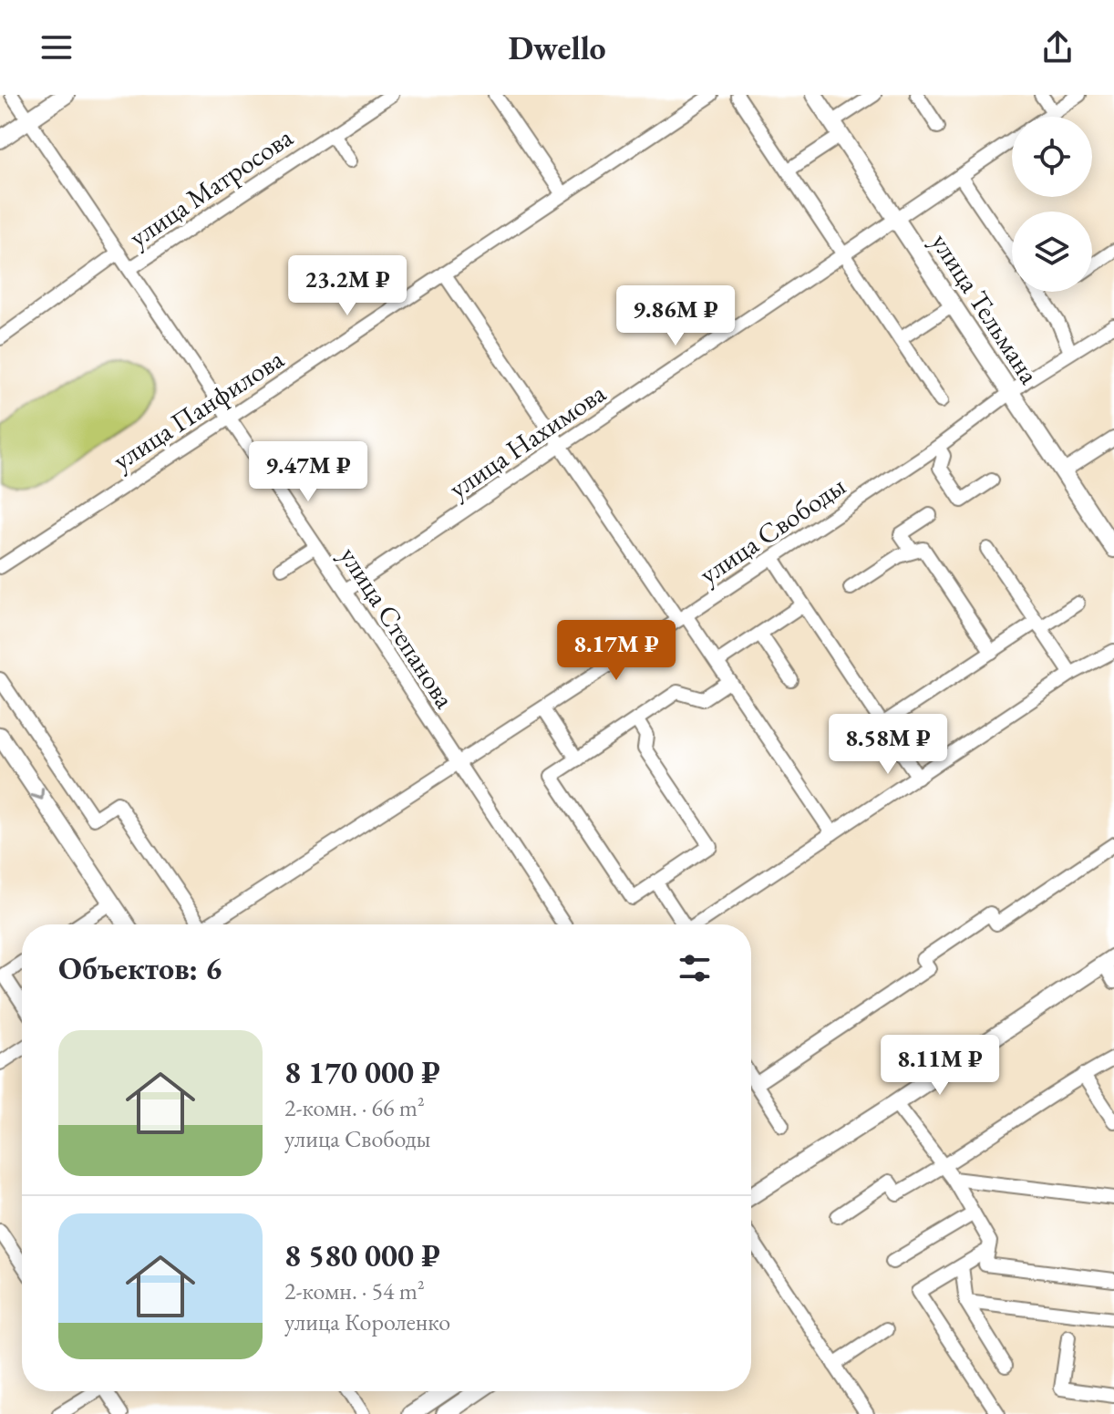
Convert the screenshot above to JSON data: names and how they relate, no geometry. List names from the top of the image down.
{
  "streets": {
    "main road": ["улица Тельмана"],
    "street": [
      "улица Матросова",
      "улица Панфилова",
      "улица Нахимова",
      "улица Свободы",
      "улица Степанова"
    ]
  },
  "crossings": [
    ["улица Матросова", "улица Степанова"],
    ["улица Тельмана", "улица Нахимова"],
    ["улица Тельмана", "улица Свободы"],
    ["улица Панфилова", "улица Степанова"],
    ["улица Нахимова", "улица Степанова"],
    ["улица Свободы", "улица Степанова"]
  ],
  "page": {
    "header": "Dwello",
    "price": [
      "23.2M ₽",
      "9.86M ₽",
      "9.47M ₽",
      "8.17M ₽",
      "8.58M ₽",
      "8.11M ₽"
    ],
    "heading": "Объектов: 6",
    "list": [
      {
        "name": "8 170 000 ₽",
        "note": "2-комн. · 66 m² · улица Свободы"
      },
      {
        "name": "8 580 000 ₽",
        "note": "2-комн. · 54 m² · улица Короленко"
      }
    ]
  }
}
